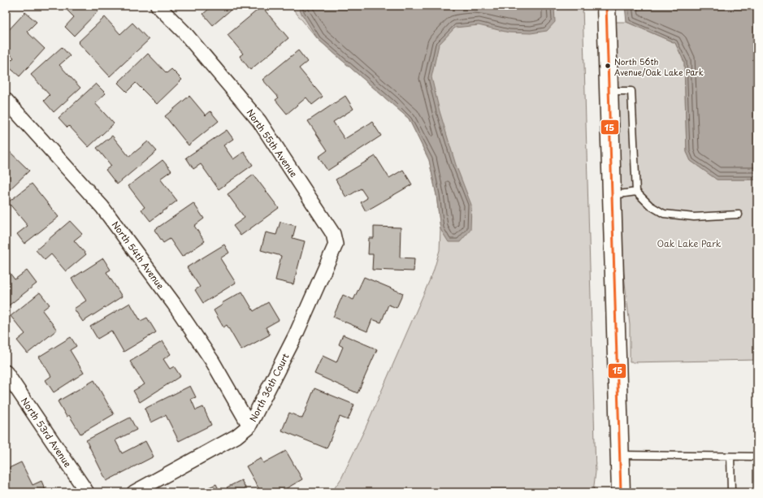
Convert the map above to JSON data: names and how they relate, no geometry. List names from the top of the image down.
{
  "streets": {
    "street": [
      "North 55th Avenue",
      "North 54th Avenue",
      "North 36th Court",
      "North 53rd Avenue"
    ]
  },
  "crossings": [
    ["North 55th Avenue", "North 36th Court"],
    ["North 54th Avenue", "North 36th Court"]
  ],
  "parks": ["Oak Lake Park"],
  "places": ["North 56th Avenue/Oak Lake Park"],
  "lines": ["transit line 15"]
}
